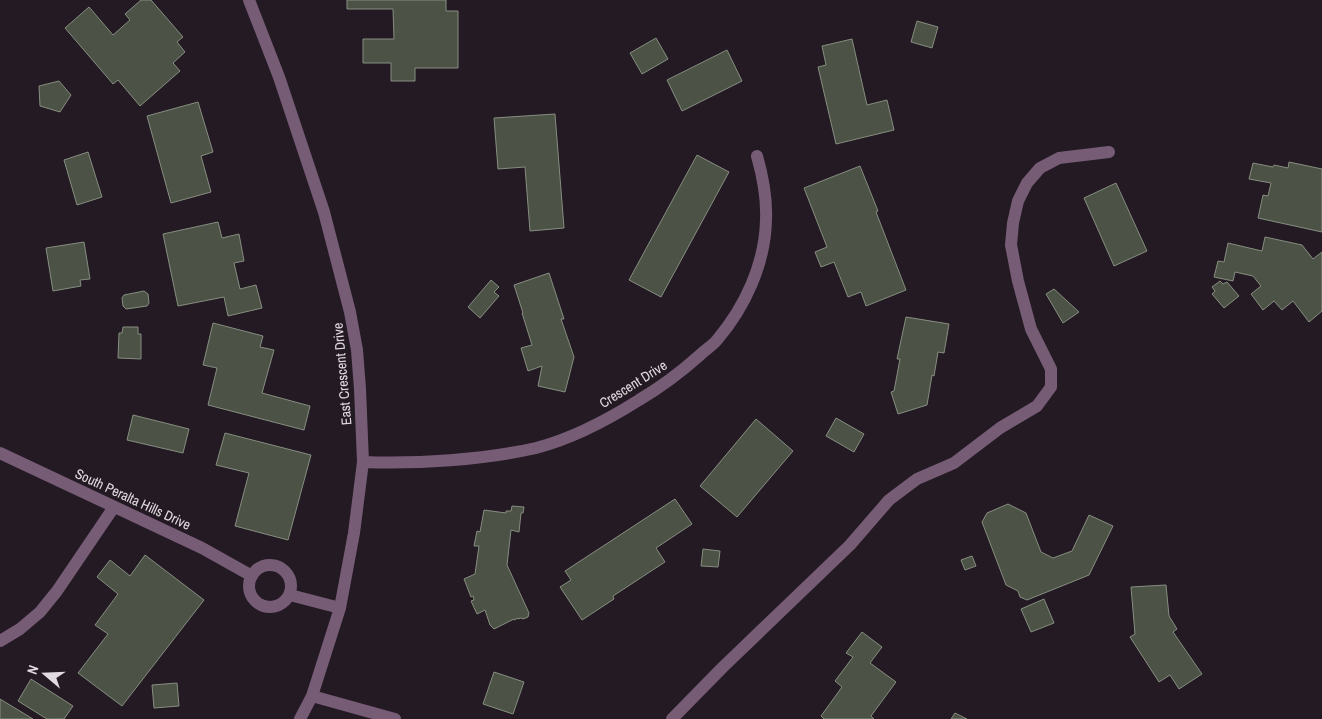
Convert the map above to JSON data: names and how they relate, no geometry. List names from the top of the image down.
{
  "streets": {
    "street": ["East Crescent Drive", "Crescent Drive", "South Peralta Hills Drive"]
  },
  "crossings": [
    ["East Crescent Drive", "Crescent Drive"]
  ],
  "north": "left"
}
